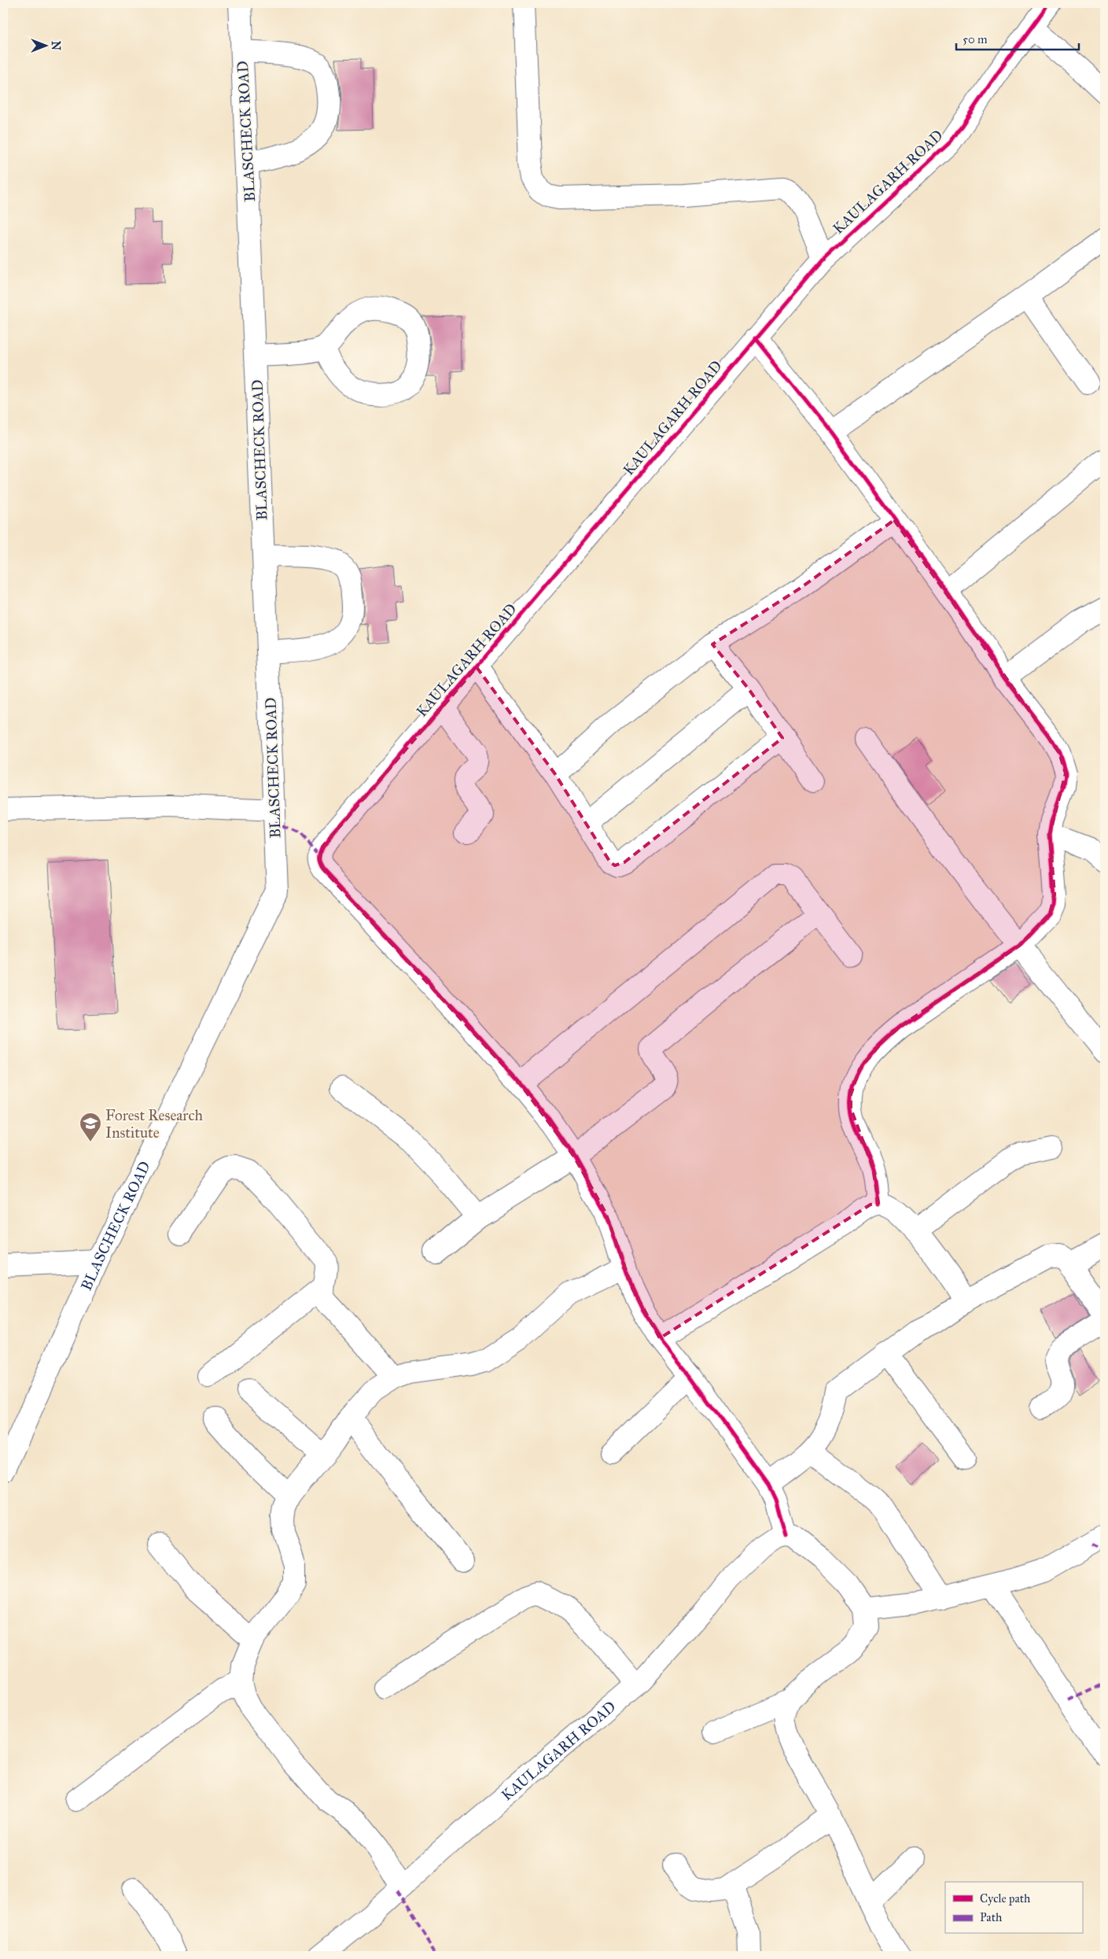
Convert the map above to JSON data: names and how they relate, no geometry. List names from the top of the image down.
{
  "streets": {
    "street": ["BLASCHECK ROAD", "KAULAGARH ROAD"]
  },
  "places": {
    "school or university": ["Forest Research Institute"]
  },
  "legend": ["Cycle path", "Path"],
  "scale_bar": "50 m",
  "north": "right"
}
